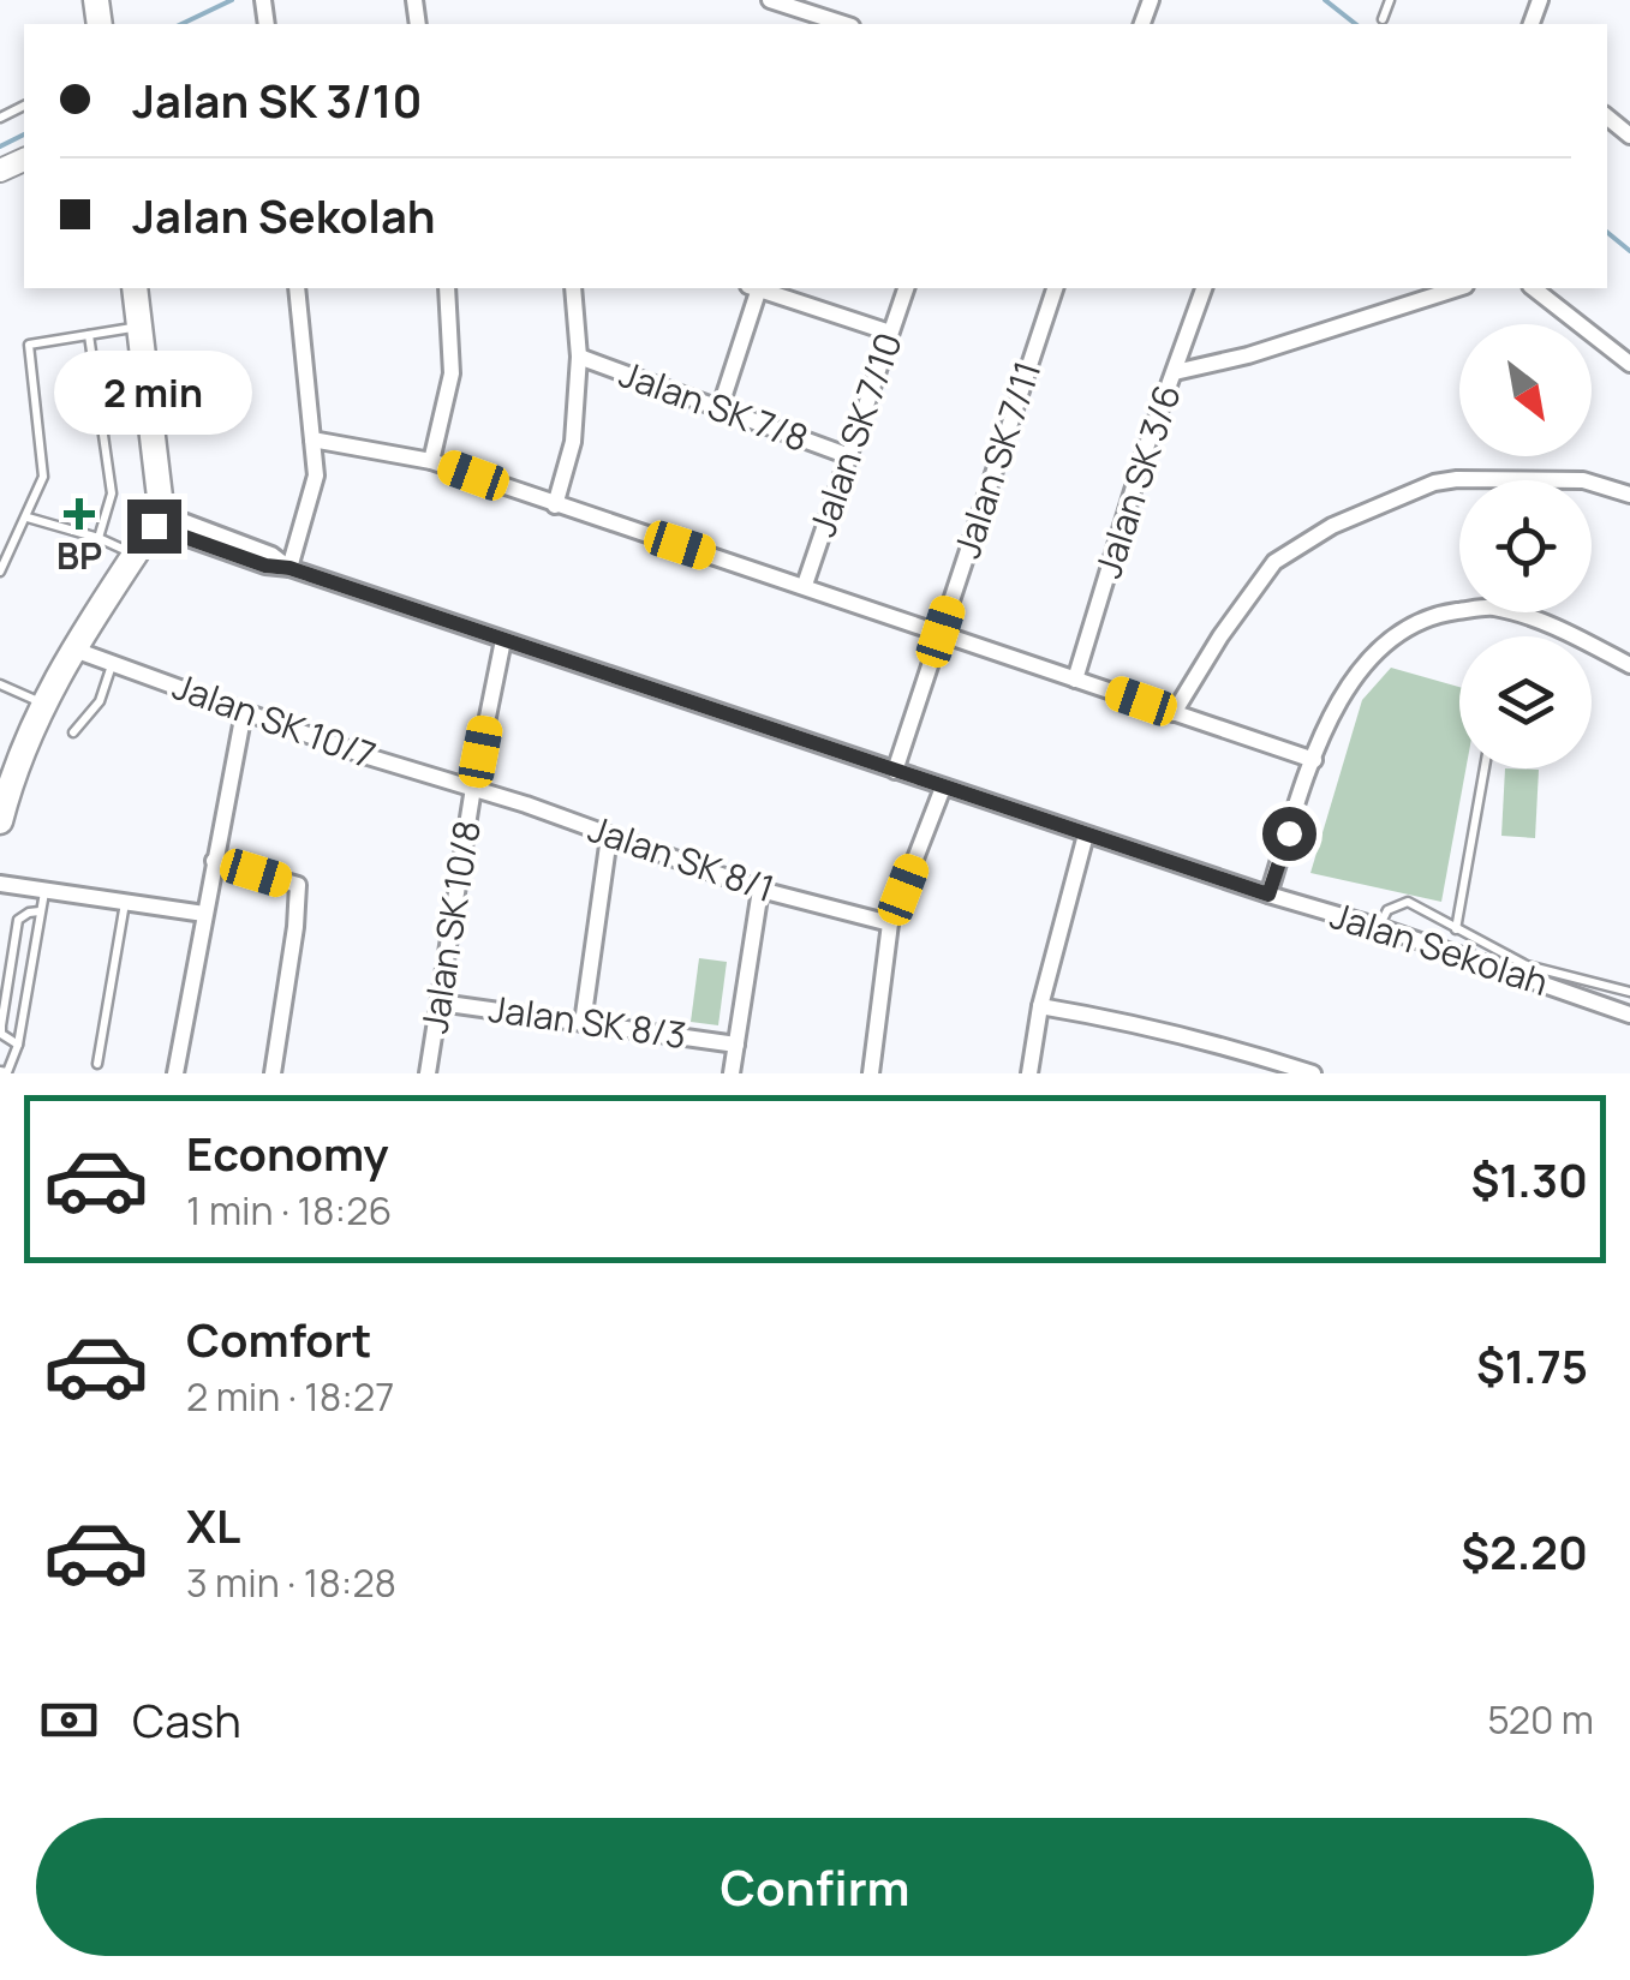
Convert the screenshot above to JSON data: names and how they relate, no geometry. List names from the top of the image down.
{
  "streets": {
    "street": [
      "Jalan SK 7/8",
      "Jalan SK 7/10",
      "Jalan SK 7/11",
      "Jalan SK 3/6",
      "Jalan SK 10/7",
      "Jalan SK 8/1",
      "Jalan SK 10/8",
      "Jalan Sekolah",
      "Jalan SK 8/3"
    ]
  },
  "crossings": [
    ["Jalan SK 7/8", "Jalan SK 7/10"],
    ["Jalan SK 7/11", "Jalan Sekolah"],
    ["Jalan SK 10/7", "Jalan SK 8/1"],
    ["Jalan SK 10/7", "Jalan SK 10/8"],
    ["Jalan SK 8/1", "Jalan SK 10/8"],
    ["Jalan SK 10/8", "Jalan Sekolah"],
    ["Jalan SK 10/8", "Jalan SK 8/3"]
  ],
  "places": {
    "health": ["BP"]
  },
  "north": "bottom right",
  "page": {
    "banner": ["Jalan SK 3/10", "Jalan Sekolah"],
    "bubble": "2 min",
    "list": [
      {
        "name": "Economy",
        "note": "1 min · 18:26",
        "value": "$1.30"
      },
      {
        "name": "Comfort",
        "note": "2 min · 18:27",
        "value": "$1.75"
      },
      {
        "name": "XL",
        "note": "3 min · 18:28",
        "value": "$2.20"
      }
    ],
    "pay": ["Cash", "520 m"],
    "buttons": "Confirm"
  }
}
